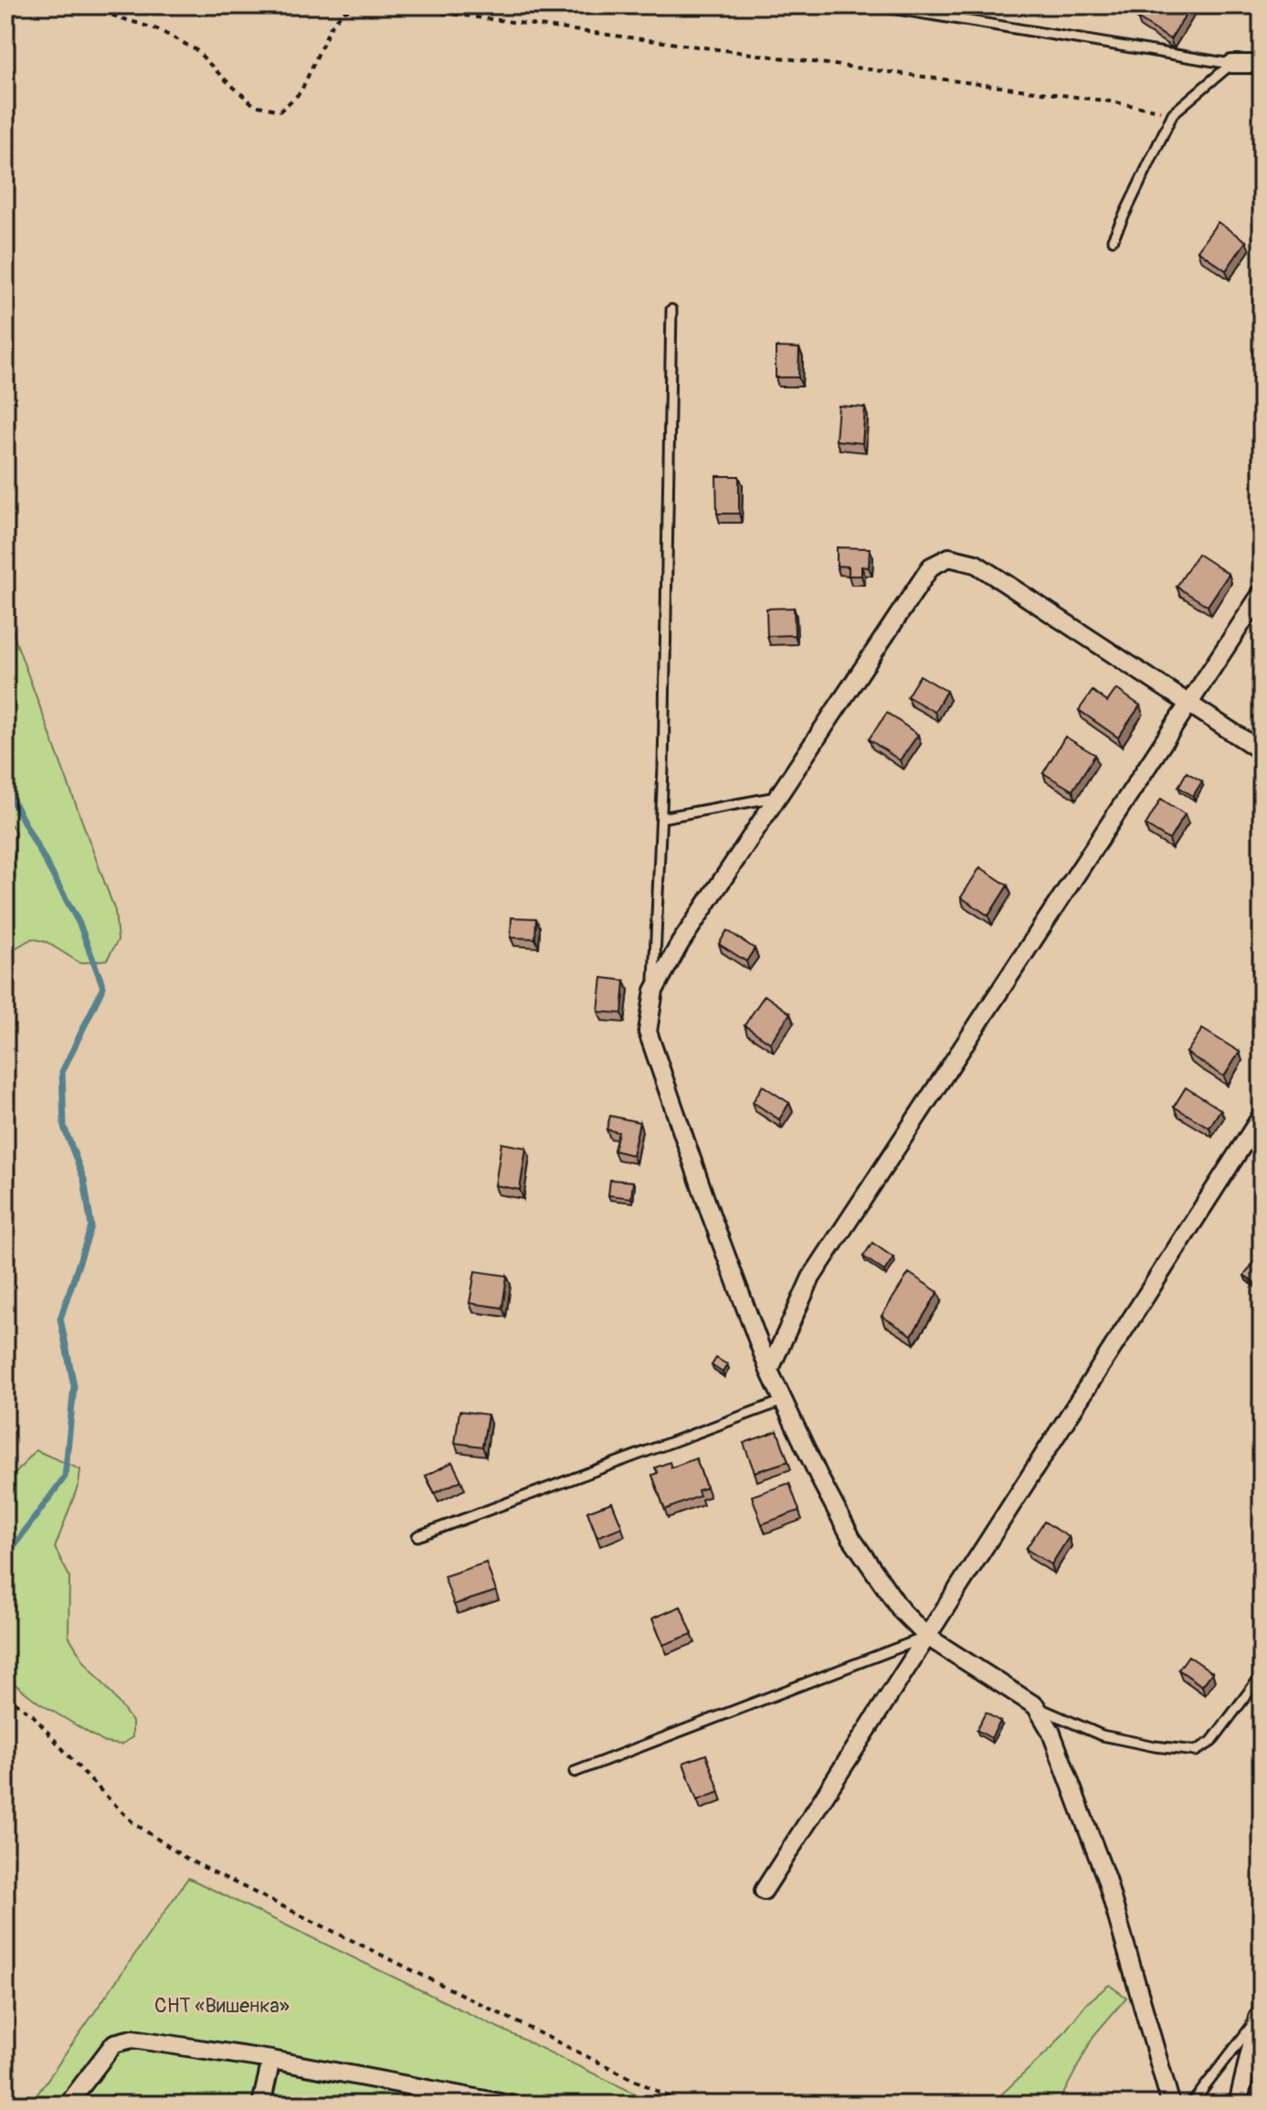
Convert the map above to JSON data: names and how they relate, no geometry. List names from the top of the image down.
{
  "parks": ["СНТ «Вишенка»"]
}
